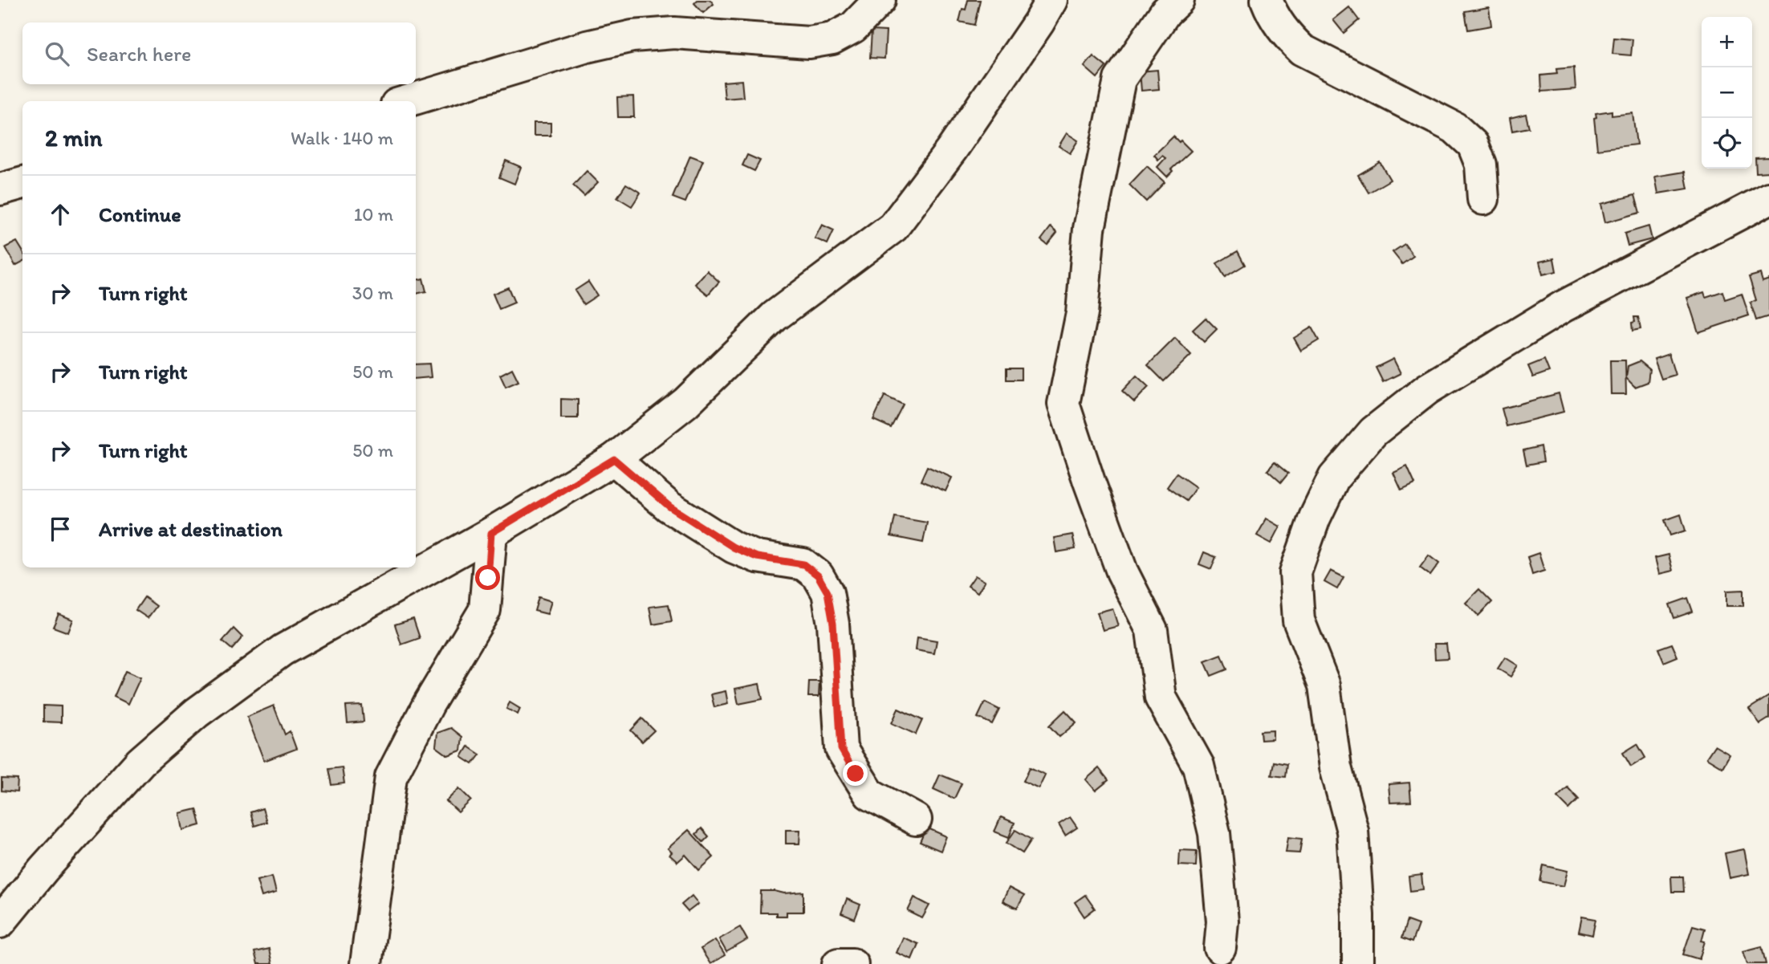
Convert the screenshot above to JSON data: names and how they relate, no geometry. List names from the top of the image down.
{
  "page": {
    "map_buttons": ["+", "−"],
    "search": "Search here",
    "heading": ["2 min", "Walk · 140 m"],
    "list": [
      ["Continue", "10 m"],
      ["Turn right", "30 m"],
      ["Turn right", "50 m"],
      ["Turn right", "50 m"],
      "Arrive at destination"
    ]
  }
}
